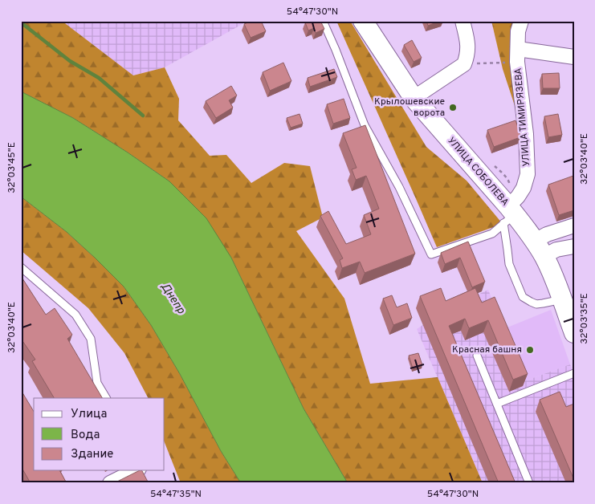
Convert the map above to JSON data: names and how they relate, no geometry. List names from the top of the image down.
{
  "streets": {
    "main road": ["УЛИЦА СОБОЛЕВА"],
    "street": ["УЛИЦА ТИМИРЯЗЕВА"]
  },
  "crossings": [
    ["УЛИЦА ТИМИРЯЗЕВА", "УЛИЦА СОБОЛЕВА"]
  ],
  "water": ["Днепр"],
  "places": ["Крылошевские ворота", "Красная башня"],
  "legend": ["Улица", "Вода", "Здание"],
  "coordinates": [
    "54°47'30\"N",
    "32°03'40\"E",
    "32°03'45\"E",
    "32°03'35\"E",
    "54°47'35\"N"
  ]
}
